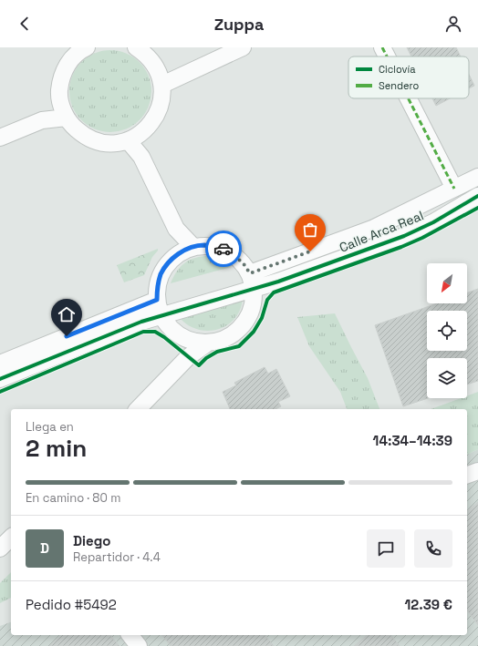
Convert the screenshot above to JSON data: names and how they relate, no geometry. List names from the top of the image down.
{
  "streets": {
    "street": ["Calle Arca Real"]
  },
  "legend": ["Ciclovía", "Sendero"],
  "north": "bottom left",
  "page": {
    "header": "Zuppa",
    "heading": ["2 min", "Llega en", "14:34–14:39"],
    "panel": [
      "Diego",
      "Repartidor · 4.4",
      "Pedido #5492",
      "12.39 €"
    ],
    "bar": "En camino · 80 m",
    "round": "D"
  }
}
